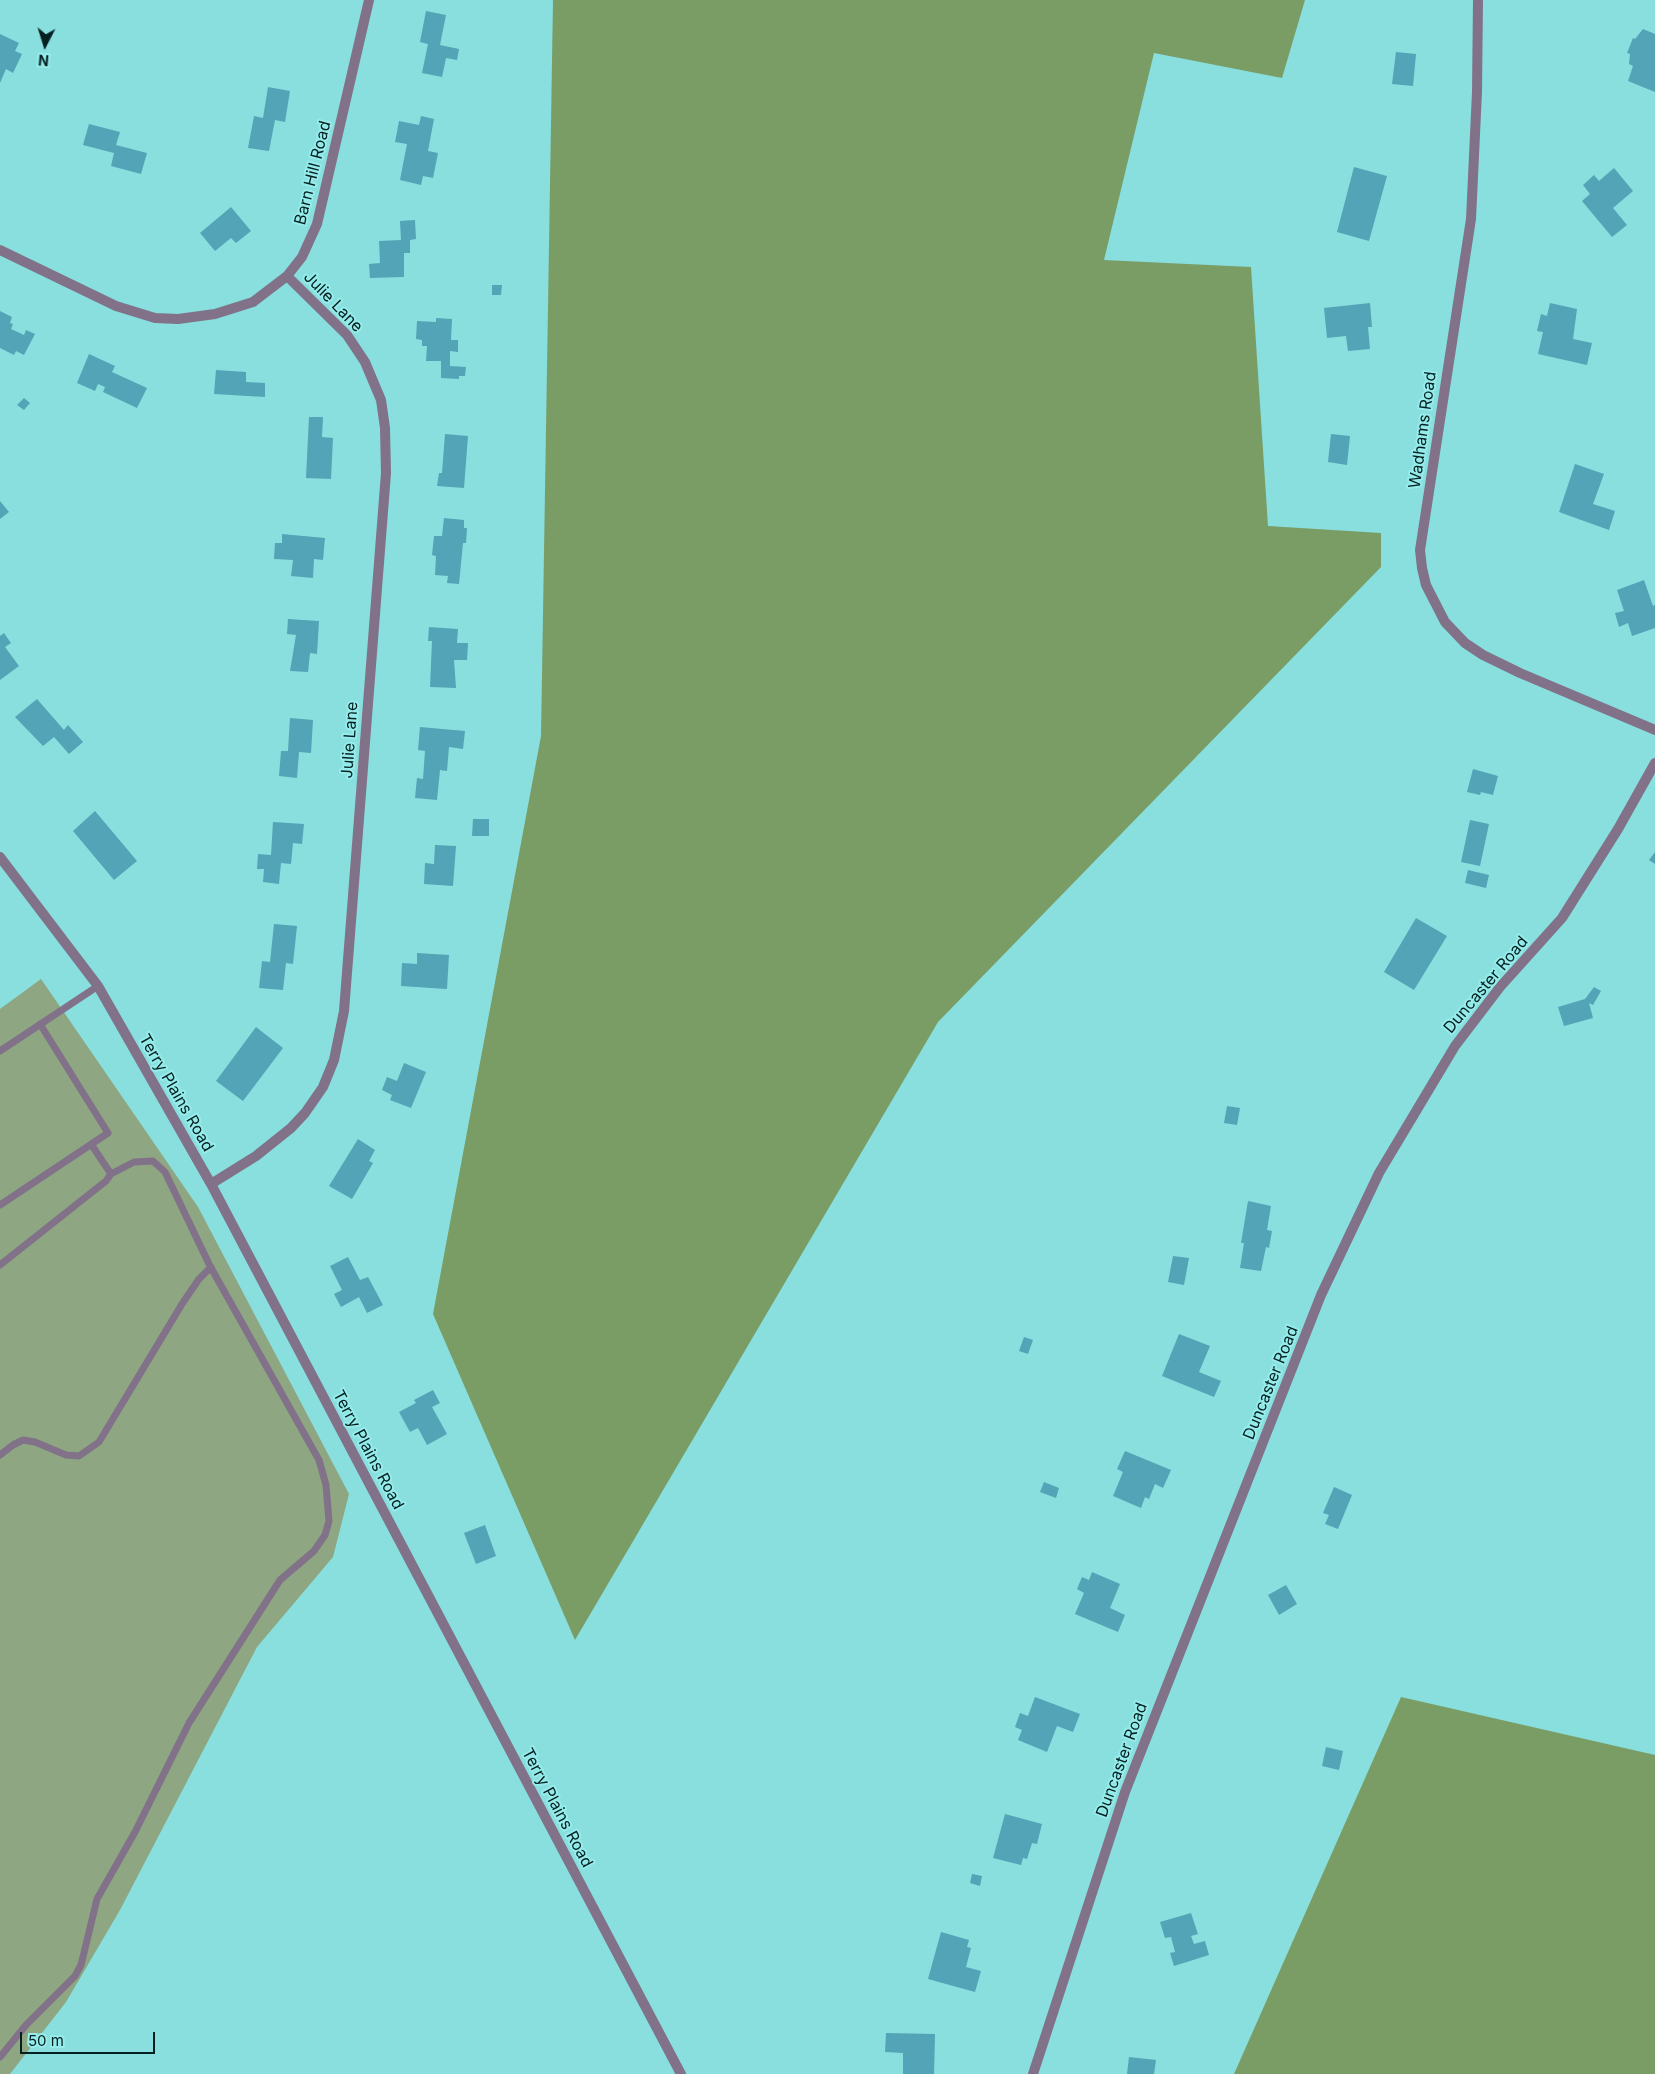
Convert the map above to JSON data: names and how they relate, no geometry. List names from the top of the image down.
{
  "streets": {
    "street": [
      "Barn Hill Road",
      "Julie Lane",
      "Wadhams Road",
      "Duncaster Road",
      "Terry Plains Road"
    ]
  },
  "crossings": [
    ["Barn Hill Road", "Julie Lane"],
    ["Julie Lane", "Terry Plains Road"]
  ],
  "scale_bar": "50 m",
  "north": "bottom"
}
